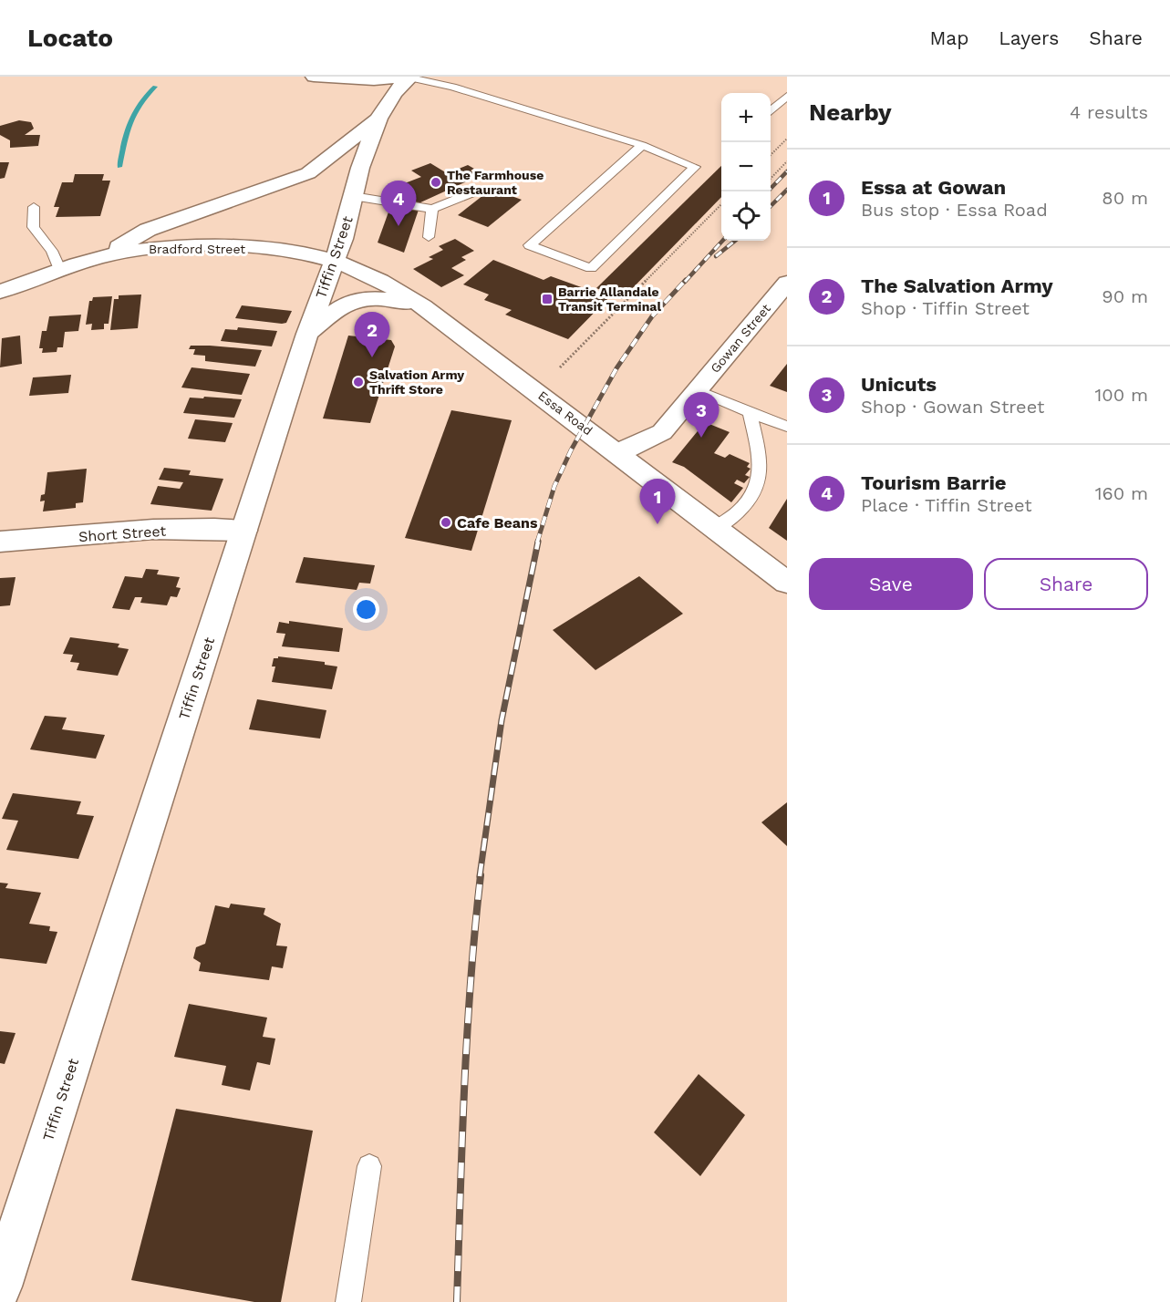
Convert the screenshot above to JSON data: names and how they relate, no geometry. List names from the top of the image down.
{
  "streets": {
    "street": [
      "Bradford Street",
      "Tiffin Street",
      "Gowan Street",
      "Essa Road",
      "Short Street"
    ]
  },
  "crossings": [
    ["Bradford Street", "Tiffin Street"],
    ["Bradford Street", "Essa Road"],
    ["Tiffin Street", "Essa Road"],
    ["Tiffin Street", "Short Street"],
    ["Gowan Street", "Essa Road"]
  ],
  "places": {
    "other": ["The Farmhouse Restaurant", "Salvation Army Thrift Store", "Cafe Beans"],
    "transit": ["Barrie Allandale Transit Terminal"]
  },
  "page": {
    "header": "Locato",
    "nav": ["Map", "Layers", "Share"],
    "heading": ["Nearby", "4 results"],
    "map_buttons": ["+", "−"],
    "list": [
      {
        "mark": "1",
        "name": "Essa at Gowan",
        "note": "Bus stop · Essa Road",
        "value": "80 m"
      },
      {
        "mark": "2",
        "name": "The Salvation Army",
        "note": "Shop · Tiffin Street",
        "value": "90 m"
      },
      {
        "mark": "3",
        "name": "Unicuts",
        "note": "Shop · Gowan Street",
        "value": "100 m"
      },
      {
        "mark": "4",
        "name": "Tourism Barrie",
        "note": "Place · Tiffin Street",
        "value": "160 m"
      }
    ],
    "pins": [
      "4",
      "2",
      "3",
      "1"
    ],
    "buttons": ["Save", "Share"]
  }
}
